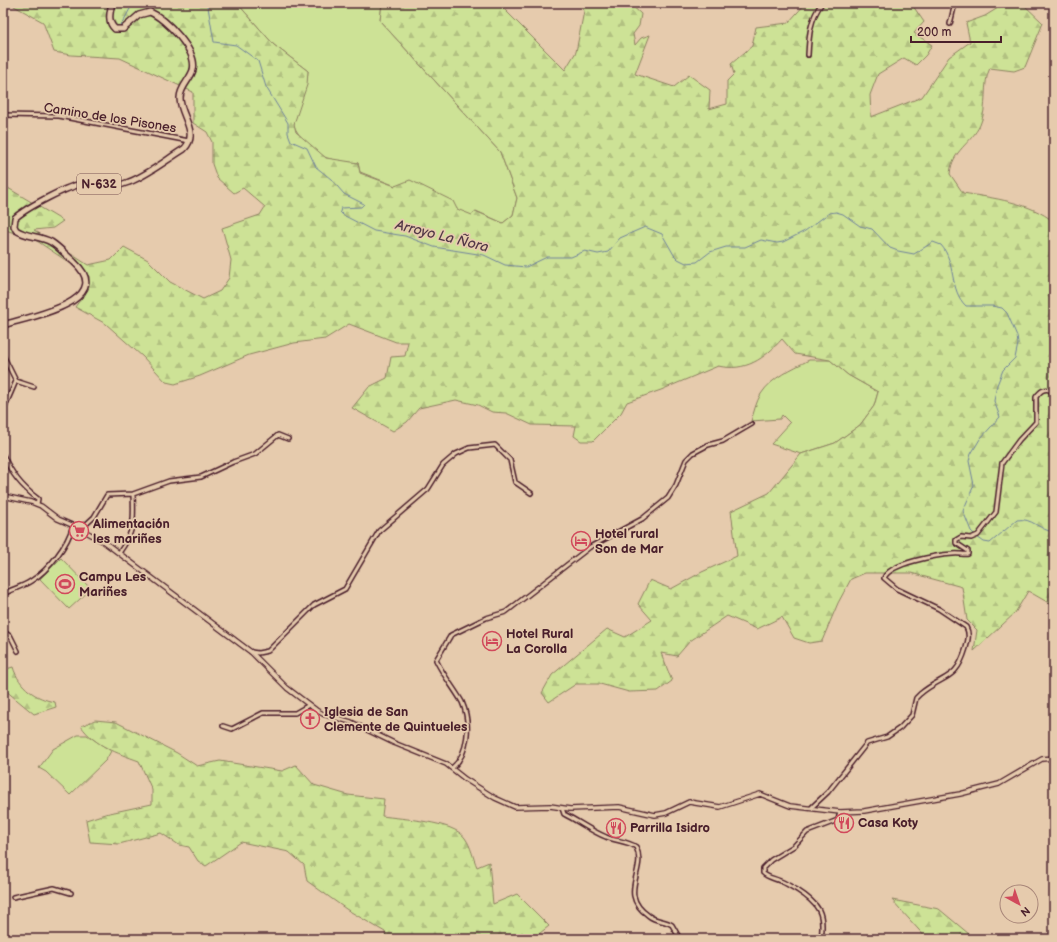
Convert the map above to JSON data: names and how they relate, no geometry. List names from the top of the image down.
{
  "streets": {
    "highway": ["N-632"],
    "street": ["Camino de los Pisones"]
  },
  "crossings": [
    ["Camino de los Pisones", "N-632"]
  ],
  "water": ["Arroyo La Ñora"],
  "places": {
    "supermarket": ["Alimentación les mariñes"],
    "hotel": ["Hotel rural Son de Mar", "Hotel Rural La Corolla"],
    "sports": ["Campu Les Mariñes"],
    "church": ["Iglesia de San Clemente de Quintueles"],
    "restaurant": ["Casa Koty", "Parrilla Isidro"]
  },
  "scale_bar": "200 m",
  "north": "bottom right"
}
